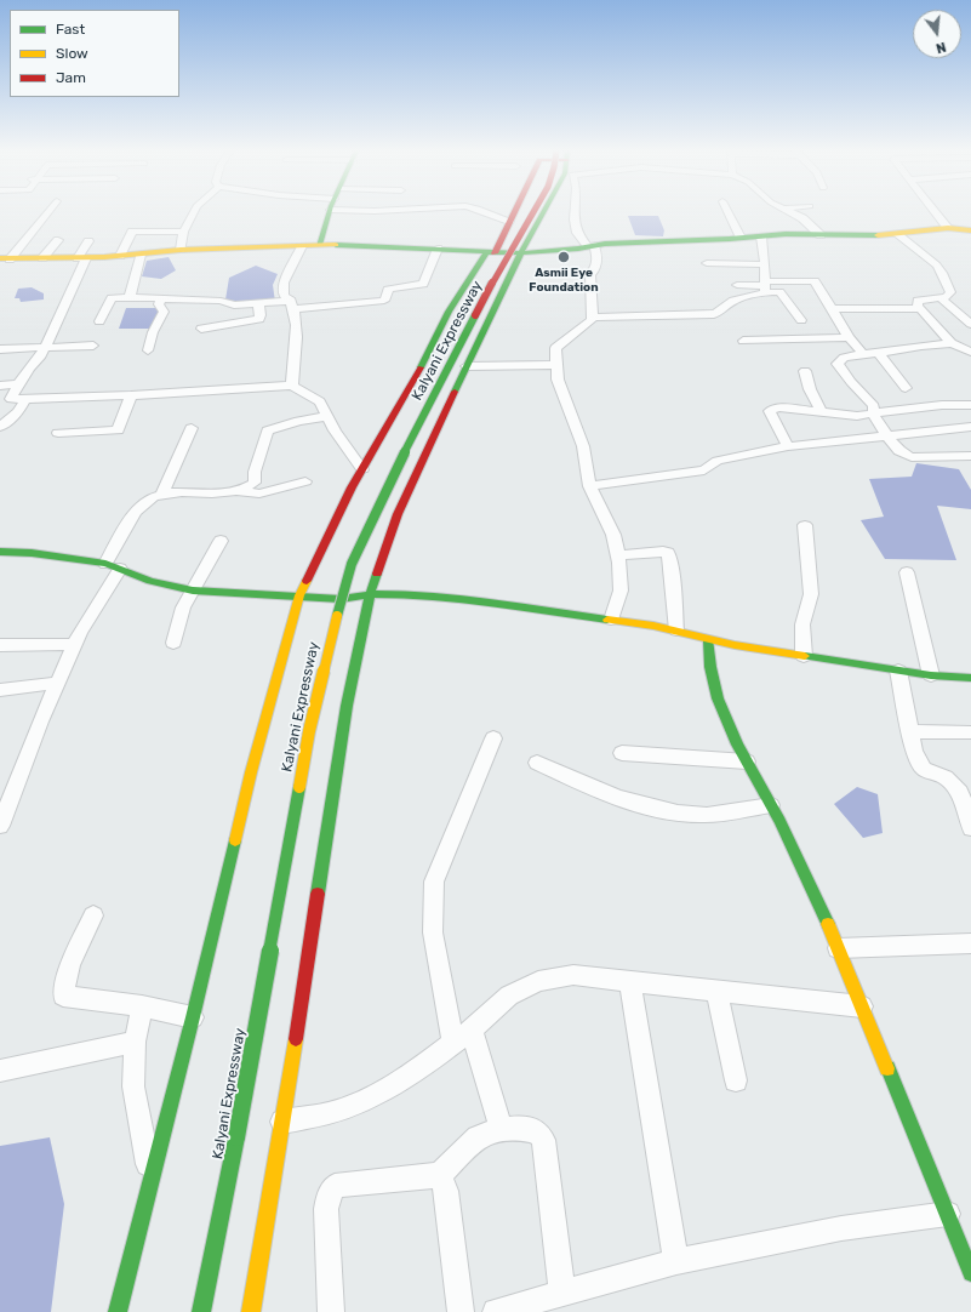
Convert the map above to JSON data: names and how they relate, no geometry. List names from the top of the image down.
{
  "streets": {
    "main road": ["Kalyani Expressway"]
  },
  "places": ["Asmii Eye Foundation"],
  "legend": ["Fast", "Slow", "Jam"],
  "north": "bottom"
}
